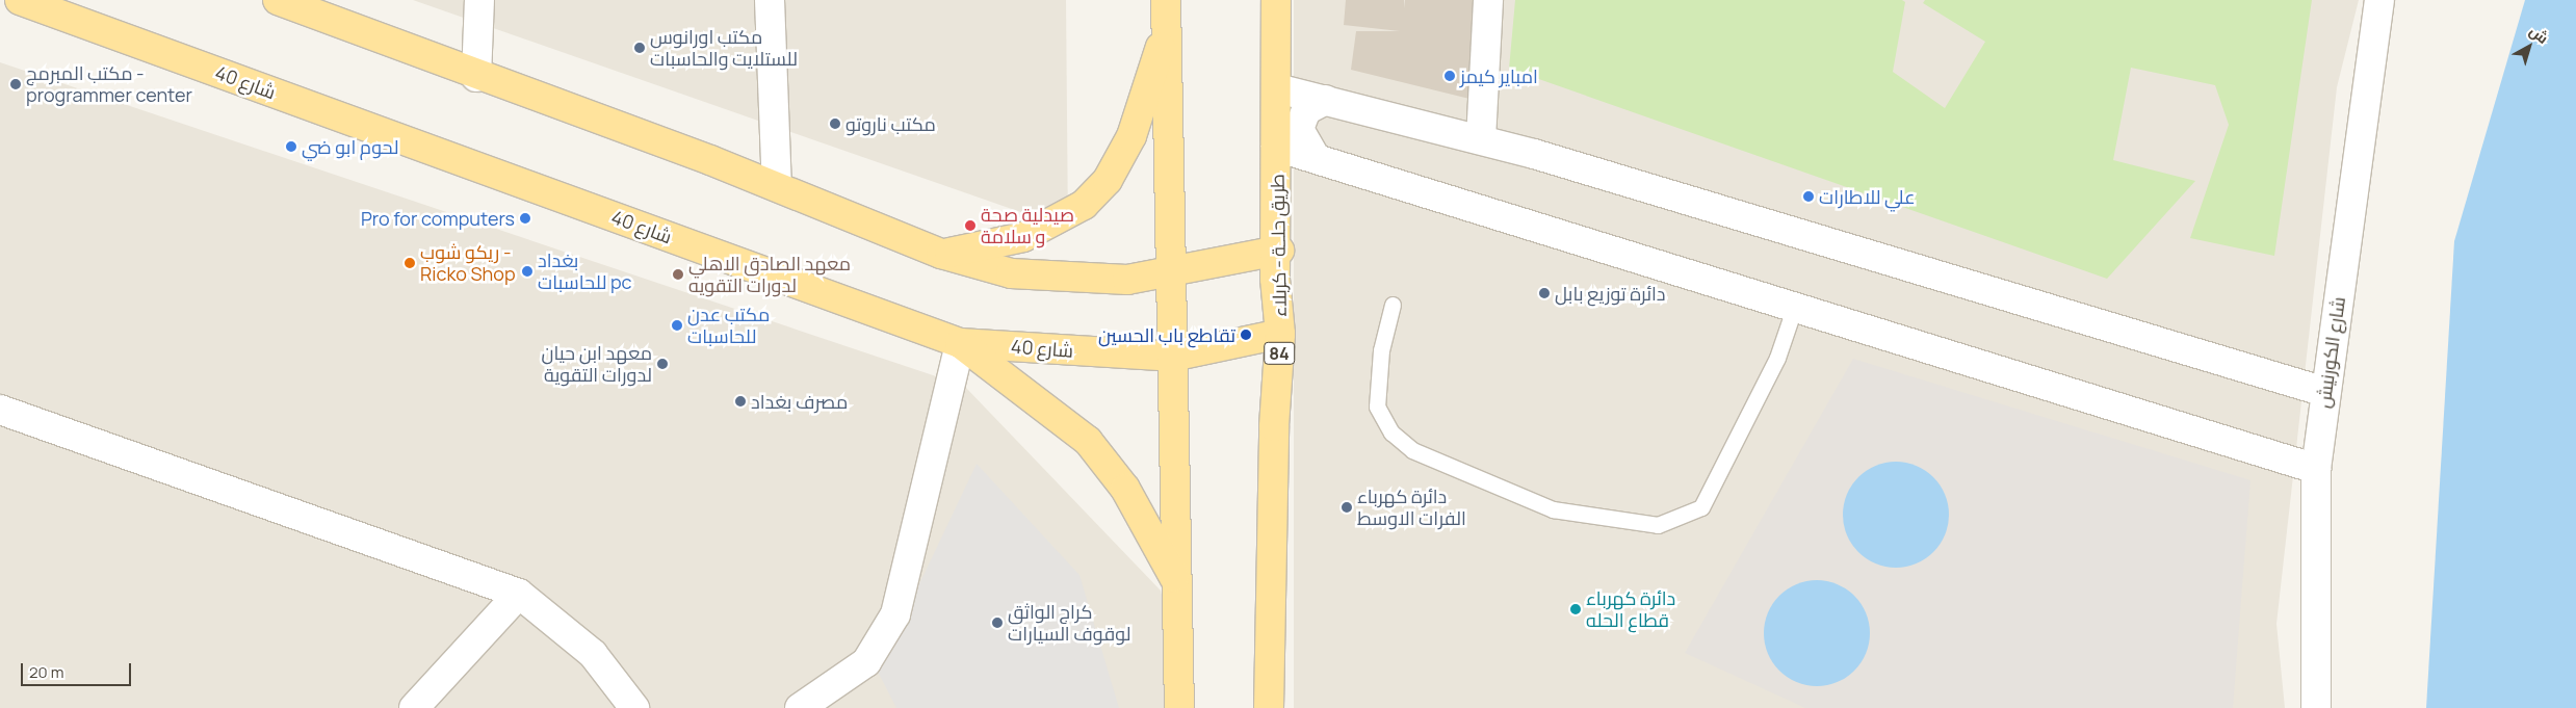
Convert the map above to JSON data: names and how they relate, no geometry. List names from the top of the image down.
{
  "streets": {
    "main road": ["شارع 40", "طريق حلــة - كربلاء", "84"],
    "street": ["شارع الكورنيش"]
  },
  "crossings": [
    ["شارع 40", "طريق حلــة - كربلاء"]
  ],
  "places": [
    "مكتب اورانوس للستلايت والحاسبات",
    "امباير كيمز",
    "مكتب المبرمج - programmer center",
    "مكتب ناروتو",
    "لحوم ابو ضي",
    "علي للاطارات",
    "Pro for computers",
    "صيدلية صحة و سلامة",
    "ريكو شوب - Ricko Shop",
    "بغداد للحاسبات pc",
    "معهد الصادق الاهلي لدورات التقويه",
    "دائرة توزيع بابل",
    "مكتب عدن للحاسبات",
    "تقاطع باب الحسين",
    "معهد ابن حيان لدورات التقوية",
    "مصرف بغداد",
    "دائرة كهرباء الفرات الاوسط",
    "دائرة كهرباء قطاع الحله",
    "كراج الواثق لوقوف السيارات"
  ],
  "scale_bar": "20 m",
  "north": "top right"
}
